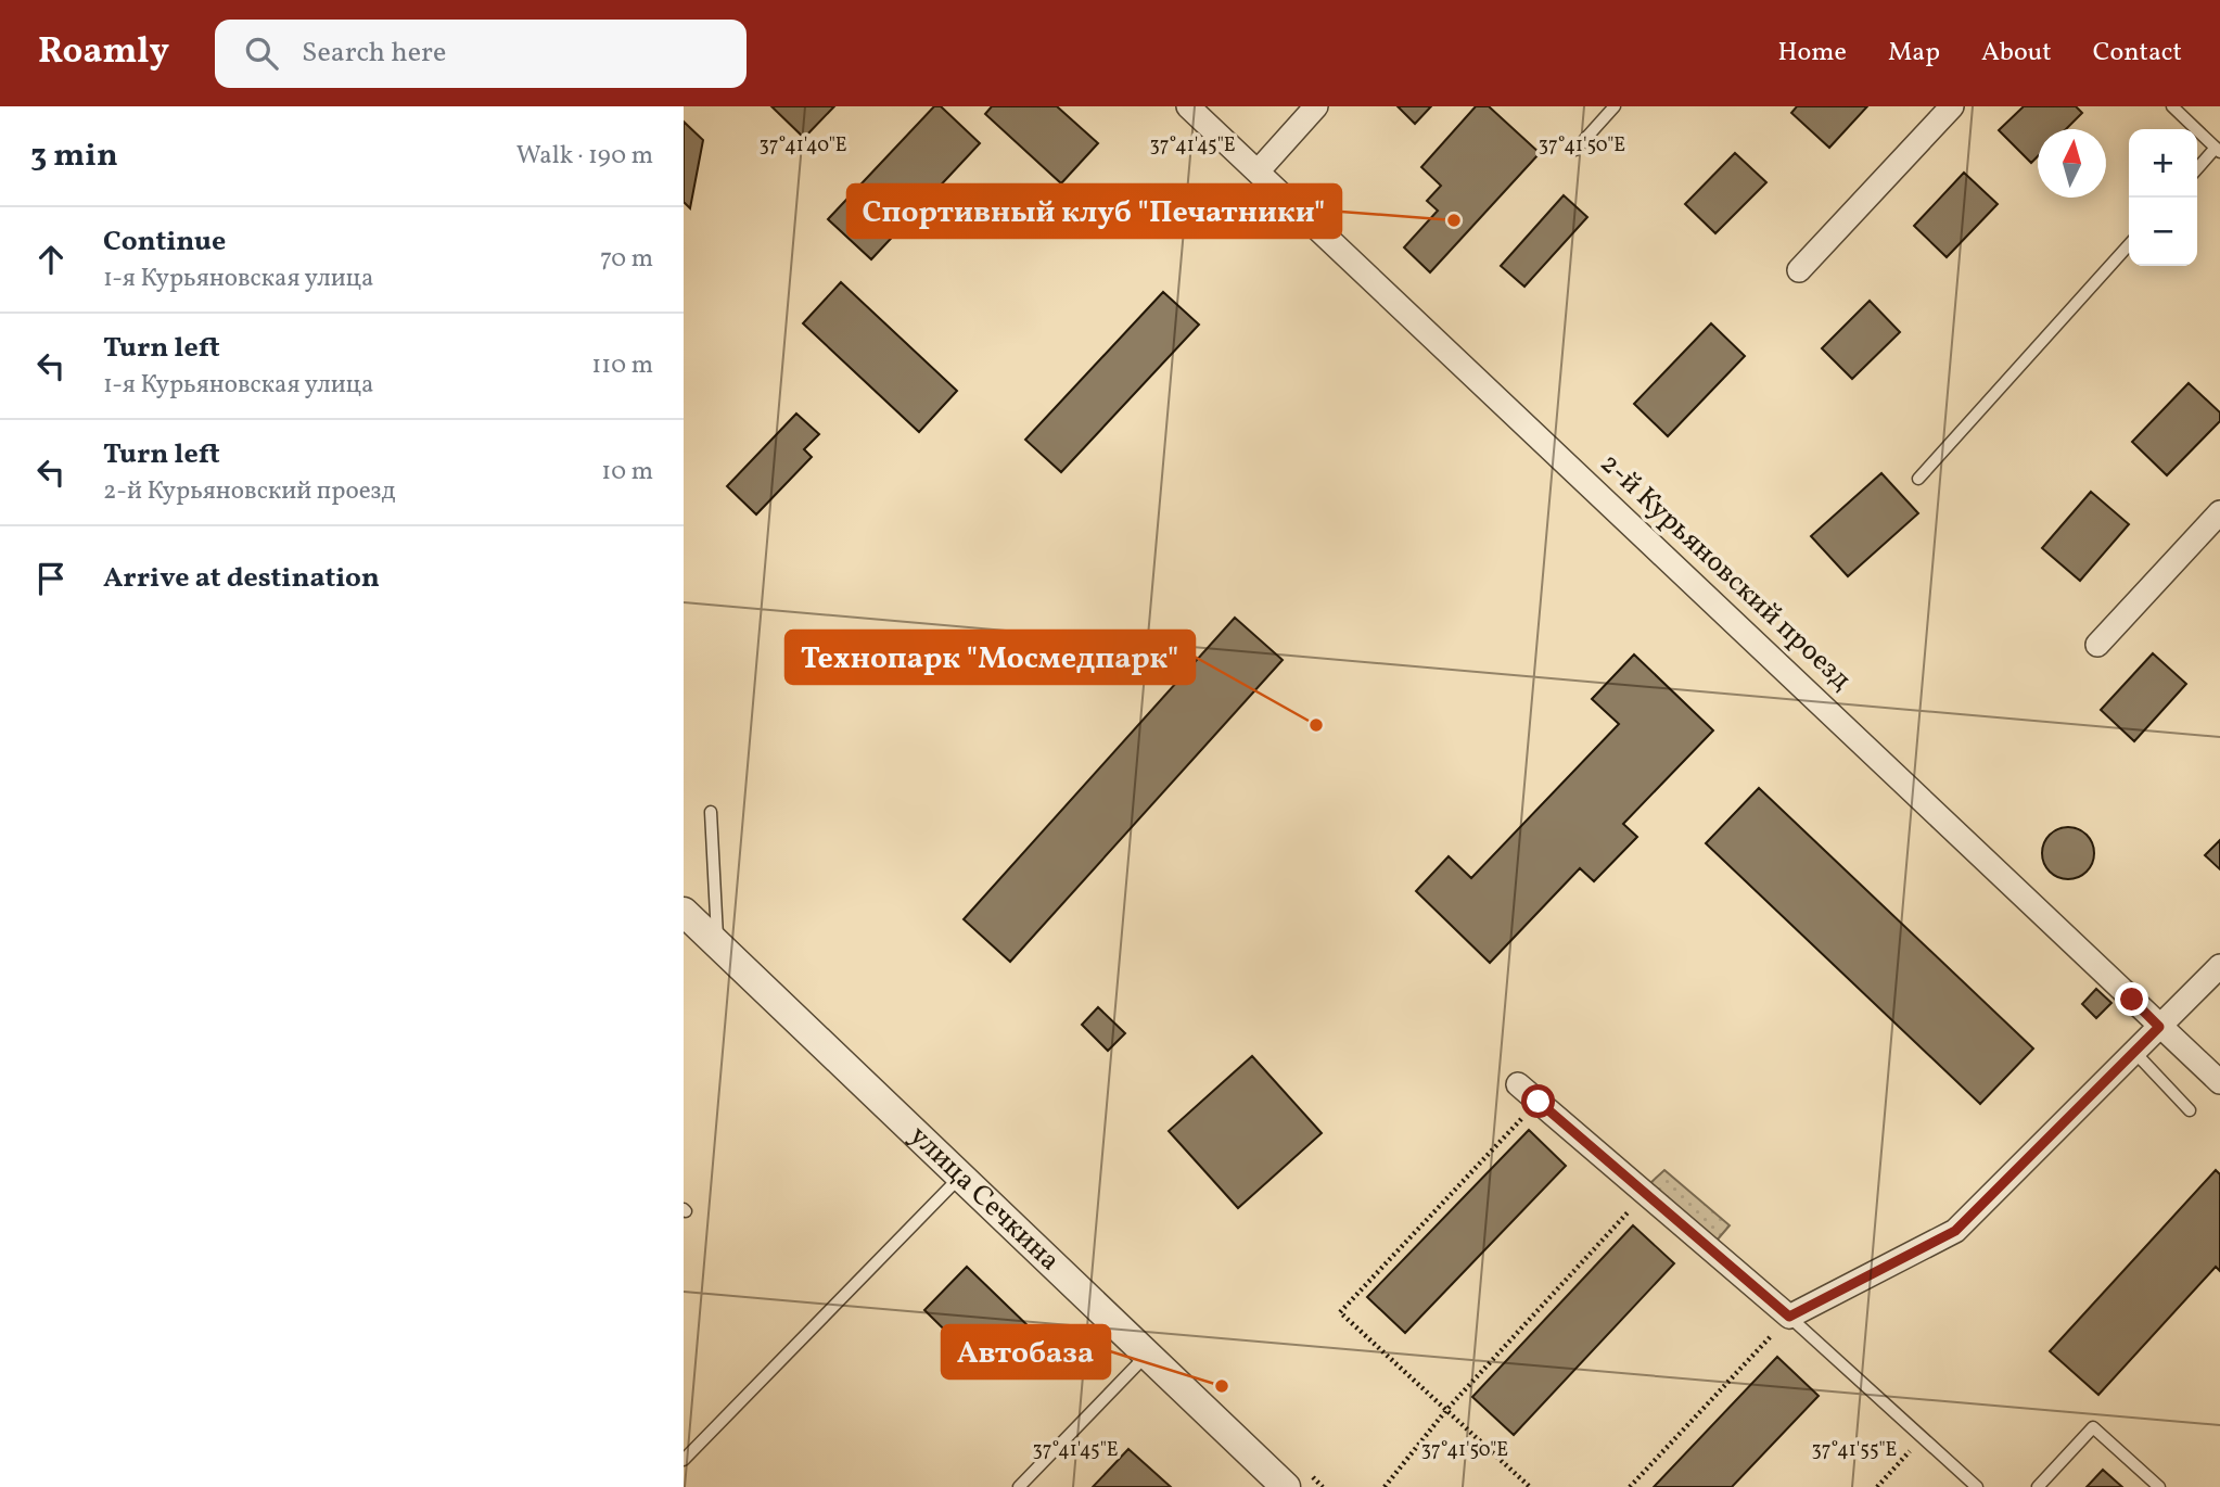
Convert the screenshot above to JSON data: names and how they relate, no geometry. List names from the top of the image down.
{
  "streets": {
    "street": ["2-й Курьяновский проезд", "улица Сечкина"]
  },
  "places": ["Спортивный клуб \"Печатники\"", "Технопарк \"Мосмедпарк\"", "Автобаза"],
  "north": "top",
  "page": {
    "header": "Roamly",
    "search": "Search here",
    "nav": [
      "Home",
      "Map",
      "About",
      "Contact"
    ],
    "heading": ["3 min", "Walk · 190 m"],
    "map_buttons": ["+", "−"],
    "list": [
      ["Continue", "1-я Курьяновская улица", "70 m"],
      ["Turn left", "1-я Курьяновская улица", "110 m"],
      ["Turn left", "2-й Курьяновский проезд", "10 m"],
      "Arrive at destination"
    ]
  },
  "coordinates": [
    "37°41'40\"E",
    "37°41'45\"E",
    "37°41'50\"E",
    "37°41'55\"E"
  ]
}
